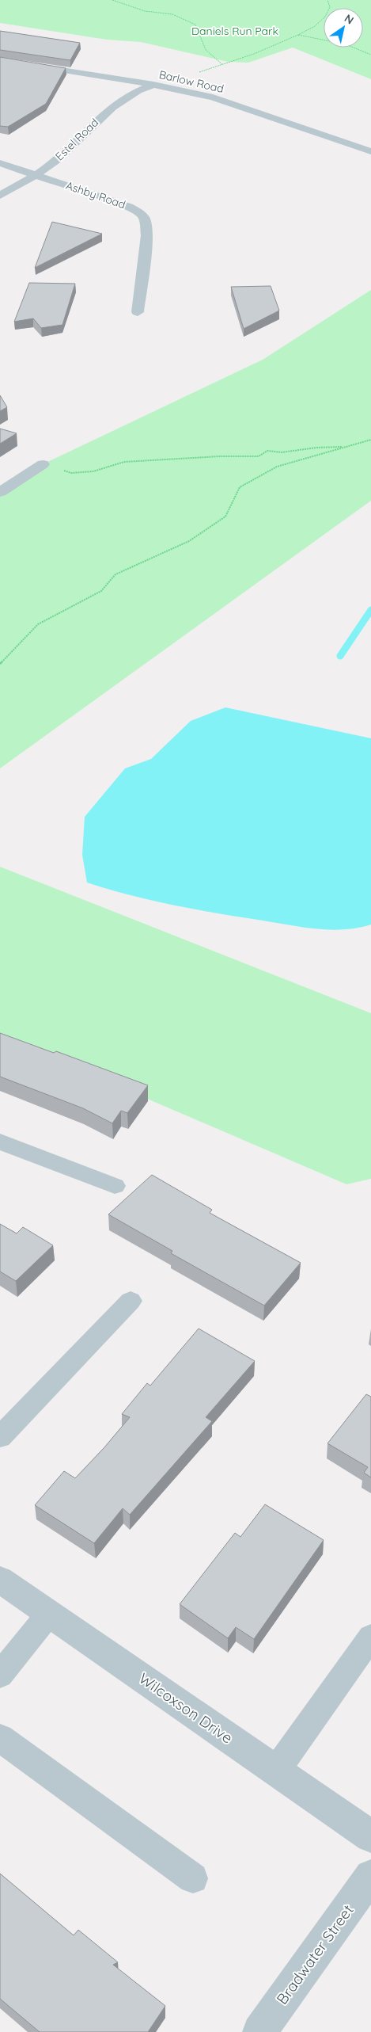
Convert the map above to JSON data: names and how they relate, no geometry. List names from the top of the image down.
{
  "streets": {
    "street": [
      "Barlow Road",
      "Estel Road",
      "Ashby Road",
      "Wilcoxson Drive",
      "Bradwater Street"
    ]
  },
  "crossings": [
    ["Barlow Road", "Estel Road"],
    ["Estel Road", "Ashby Road"]
  ],
  "parks": ["Daniels Run Park"],
  "north": "top right"
}
